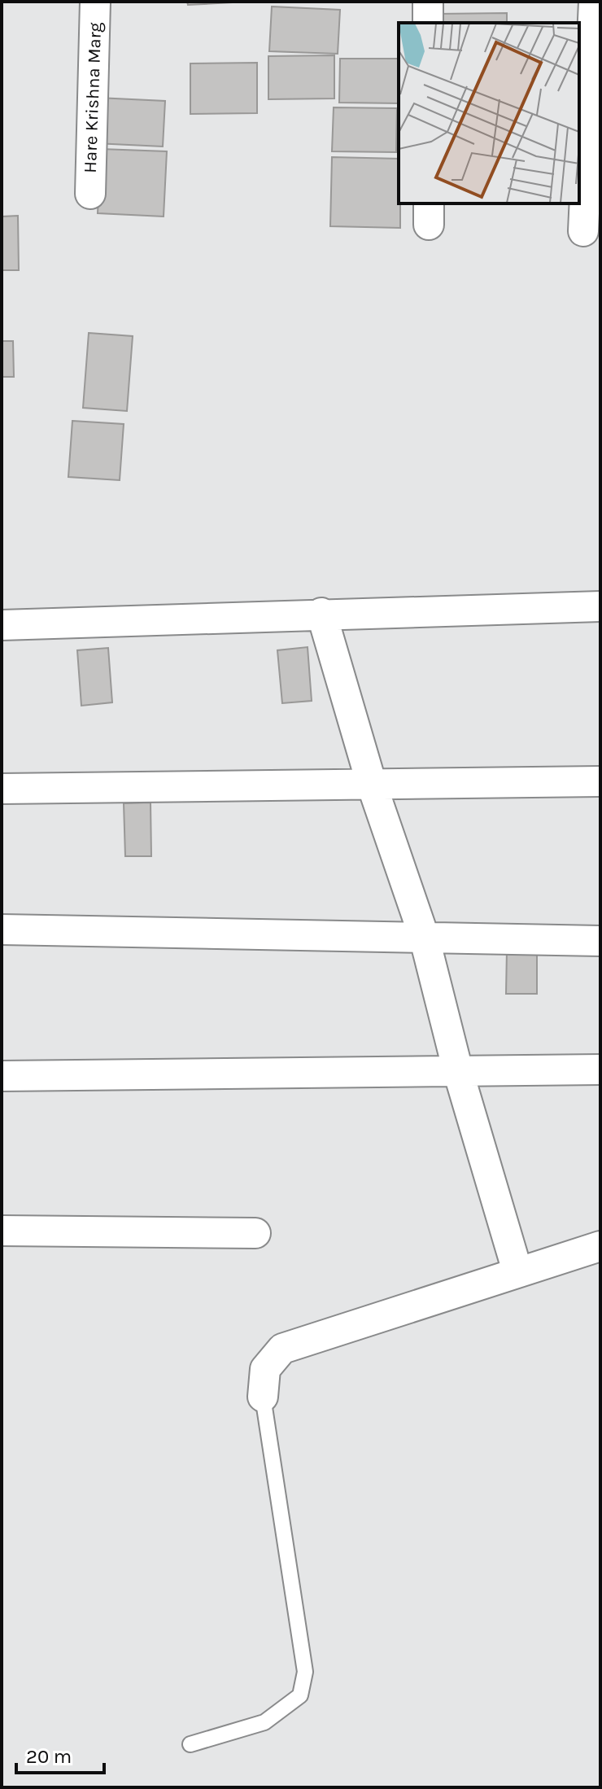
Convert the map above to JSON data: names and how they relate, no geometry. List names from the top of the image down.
{
  "streets": {
    "street": ["Hare Krishna Marg"]
  },
  "scale_bar": "20 m"
}
